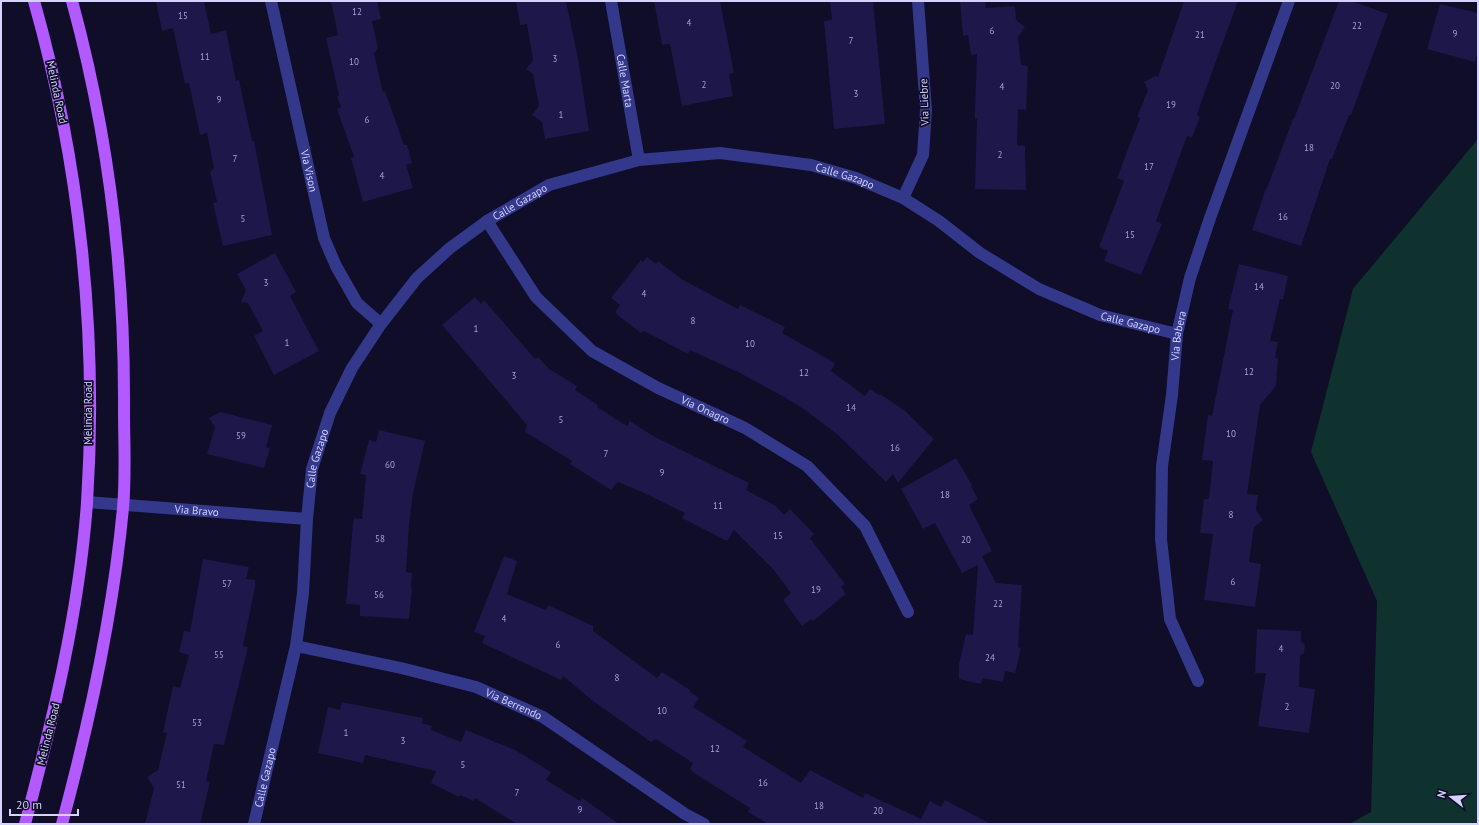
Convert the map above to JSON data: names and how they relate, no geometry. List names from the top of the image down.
{
  "streets": {
    "main road": ["Melinda Road"],
    "street": [
      "Calle Marta",
      "Via Liebre",
      "Via Vison",
      "Calle Gazapo",
      "Via Babera",
      "Via Onagro",
      "Via Bravo",
      "Via Berrendo"
    ]
  },
  "crossings": [
    ["Calle Marta", "Calle Gazapo"],
    ["Melinda Road", "Via Bravo"],
    ["Via Liebre", "Calle Gazapo"],
    ["Via Vison", "Calle Gazapo"],
    ["Calle Gazapo", "Via Babera"],
    ["Calle Gazapo", "Via Onagro"],
    ["Calle Gazapo", "Via Bravo"],
    ["Calle Gazapo", "Via Berrendo"]
  ],
  "house_numbers": [
    "12",
    "15",
    "4",
    "22",
    "6",
    "9",
    "21",
    "7",
    "11",
    "3",
    "10",
    "2",
    "20",
    "4",
    "3",
    "9",
    "19",
    "1",
    "6",
    "18",
    "2",
    "7",
    "17",
    "4",
    "16",
    "5",
    "15",
    "3",
    "14",
    "4",
    "8",
    "1",
    "1",
    "10",
    "12",
    "12",
    "3",
    "14",
    "5",
    "10",
    "59",
    "16",
    "7",
    "60",
    "9",
    "18",
    "11",
    "8",
    "15",
    "58",
    "20",
    "6",
    "57",
    "19",
    "56",
    "22",
    "4",
    "6",
    "4",
    "55",
    "24",
    "8",
    "2",
    "10",
    "53",
    "1",
    "3",
    "12",
    "5",
    "16",
    "51",
    "7",
    "18",
    "9",
    "20"
  ],
  "scale_bar": "20 m",
  "north": "left"
}
